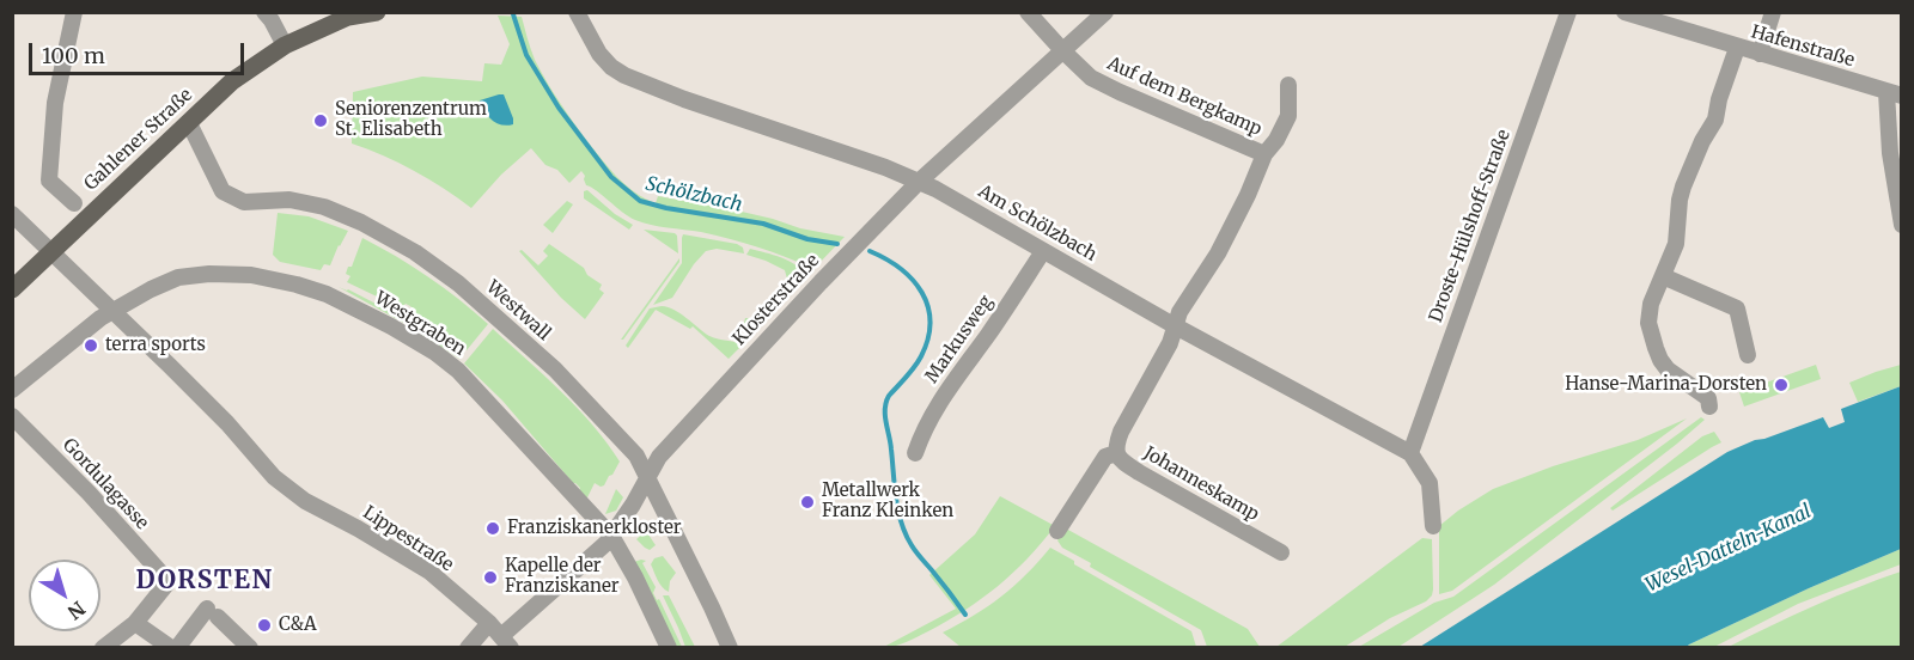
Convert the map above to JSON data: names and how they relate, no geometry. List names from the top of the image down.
{
  "streets": {
    "main road": ["Gahlener Straße"],
    "street": [
      "Hafenstraße",
      "Auf dem Bergkamp",
      "Am Schölzbach",
      "Droste-Hülshoff-Straße",
      "Klosterstraße",
      "Westwall",
      "Westgraben",
      "Markusweg",
      "Gordulagasse",
      "Johanneskamp",
      "Lippestraße"
    ]
  },
  "crossings": [
    ["Auf dem Bergkamp", "Am Schölzbach"],
    ["Auf dem Bergkamp", "Klosterstraße"],
    ["Auf dem Bergkamp", "Johanneskamp"],
    ["Gahlener Straße", "Westwall"],
    ["Gahlener Straße", "Lippestraße"],
    ["Am Schölzbach", "Droste-Hülshoff-Straße"],
    ["Am Schölzbach", "Klosterstraße"],
    ["Am Schölzbach", "Markusweg"],
    ["Am Schölzbach", "Johanneskamp"],
    ["Klosterstraße", "Westwall"],
    ["Klosterstraße", "Westgraben"],
    ["Klosterstraße", "Lippestraße"],
    ["Westgraben", "Lippestraße"]
  ],
  "districts": ["DORSTEN"],
  "water": ["Schölzbach", "Wesel-Datteln-Kanal"],
  "places": [
    "Seniorenzentrum St. Elisabeth",
    "terra sports",
    "Hanse-Marina-Dorsten",
    "Metallwerk Franz Kleinken",
    "Franziskanerkloster",
    "Kapelle der Franziskaner",
    "C&A"
  ],
  "scale_bar": "100 m",
  "north": "bottom right"
}
